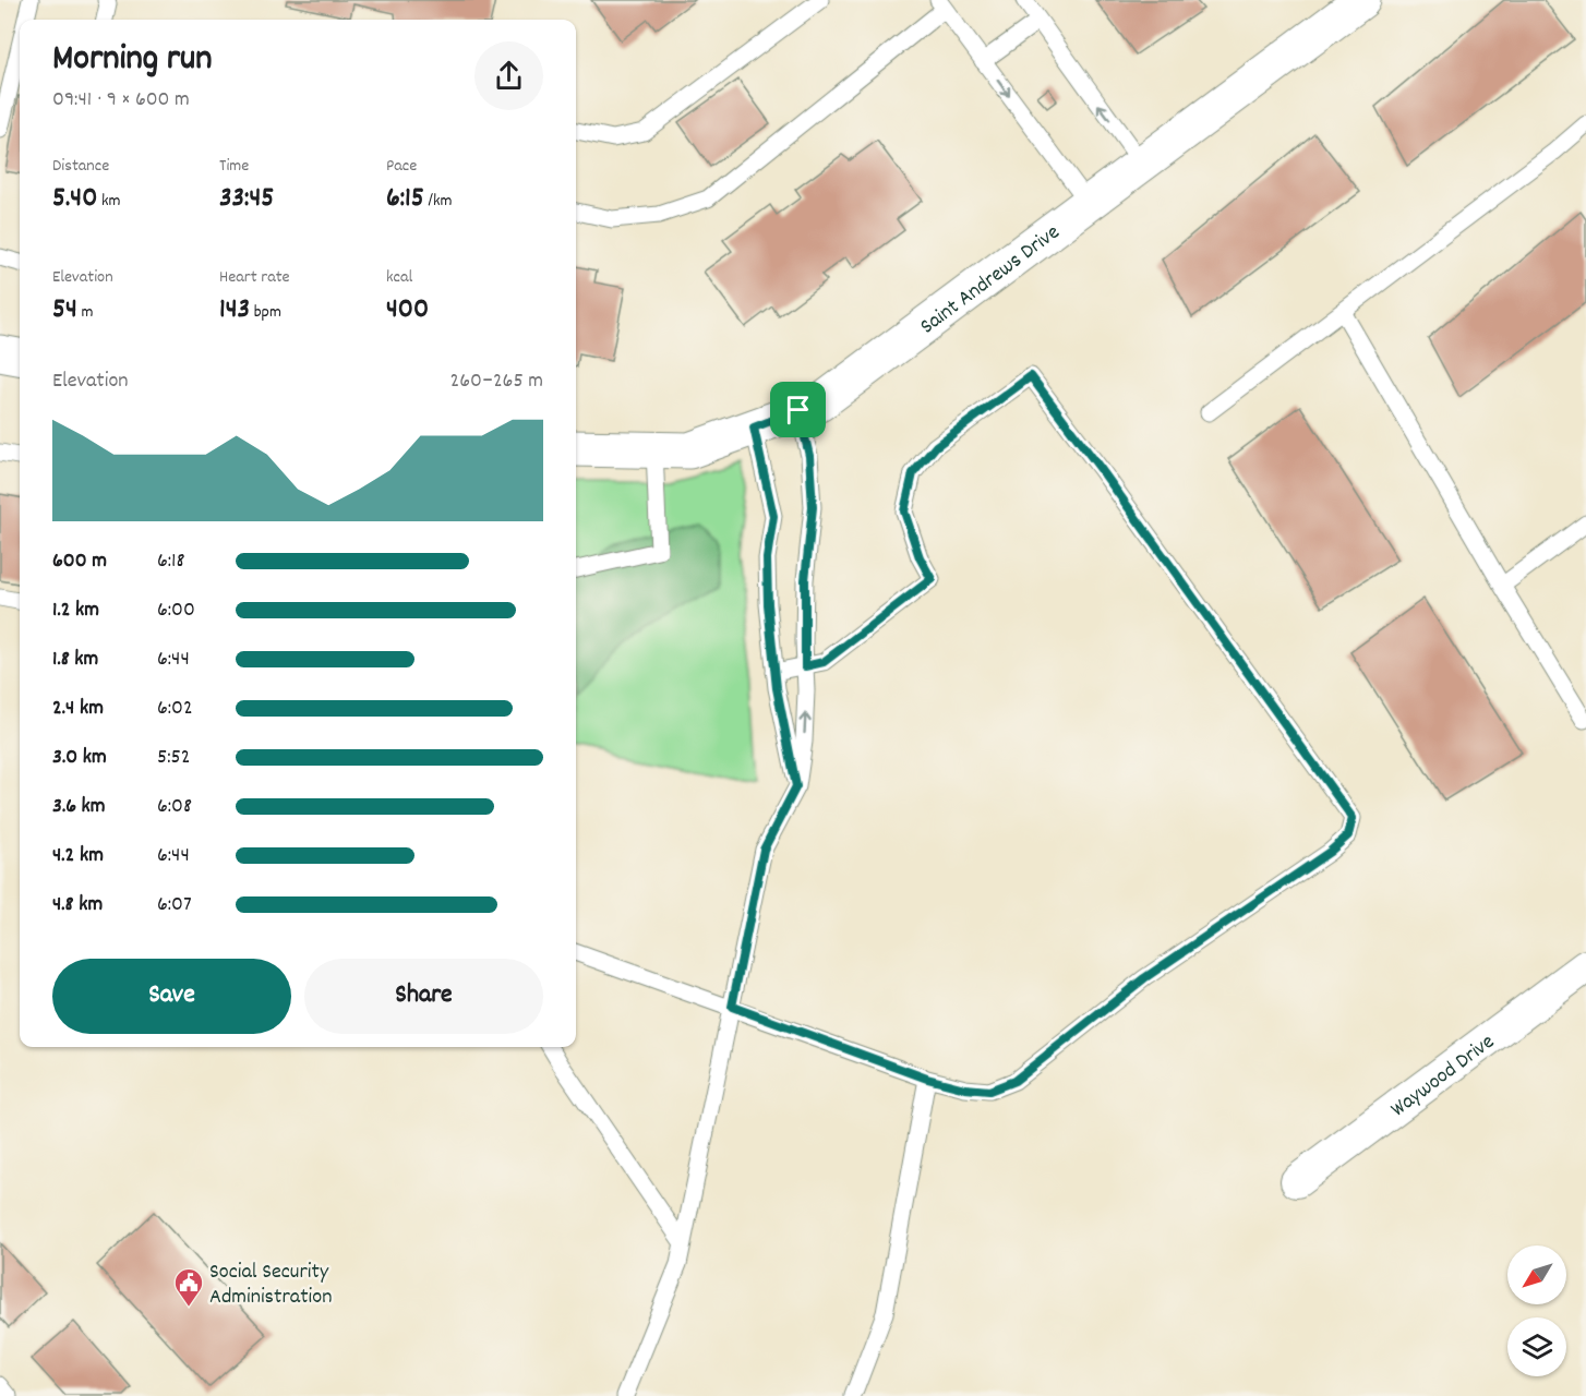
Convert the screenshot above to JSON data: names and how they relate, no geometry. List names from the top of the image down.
{
  "streets": {
    "street": ["Saint Andrews Drive", "Waywood Drive"]
  },
  "places": {
    "public building": ["Social Security Administration"]
  },
  "north": "bottom left",
  "page": {
    "heading": ["Morning run", "09:41 · 9 × 600 m"],
    "stats": [
      ["Distance", "5.40 km"],
      ["Time", "33:45"],
      ["Pace", "6:15 /km"],
      ["Elevation", "54 m"],
      ["Heart rate", "143 bpm"],
      ["kcal", "400"]
    ],
    "chart": ["Elevation", "260–265 m"],
    "list": [
      {
        "name": "600 m",
        "note": "6:18"
      },
      {
        "name": "1.2 km",
        "note": "6:00"
      },
      {
        "name": "1.8 km",
        "note": "6:44"
      },
      {
        "name": "2.4 km",
        "note": "6:02"
      },
      {
        "name": "3.0 km",
        "note": "5:52"
      },
      {
        "name": "3.6 km",
        "note": "6:08"
      },
      {
        "name": "4.2 km",
        "note": "6:44"
      },
      {
        "name": "4.8 km",
        "note": "6:07"
      }
    ],
    "buttons": ["Save", "Share"]
  }
}
